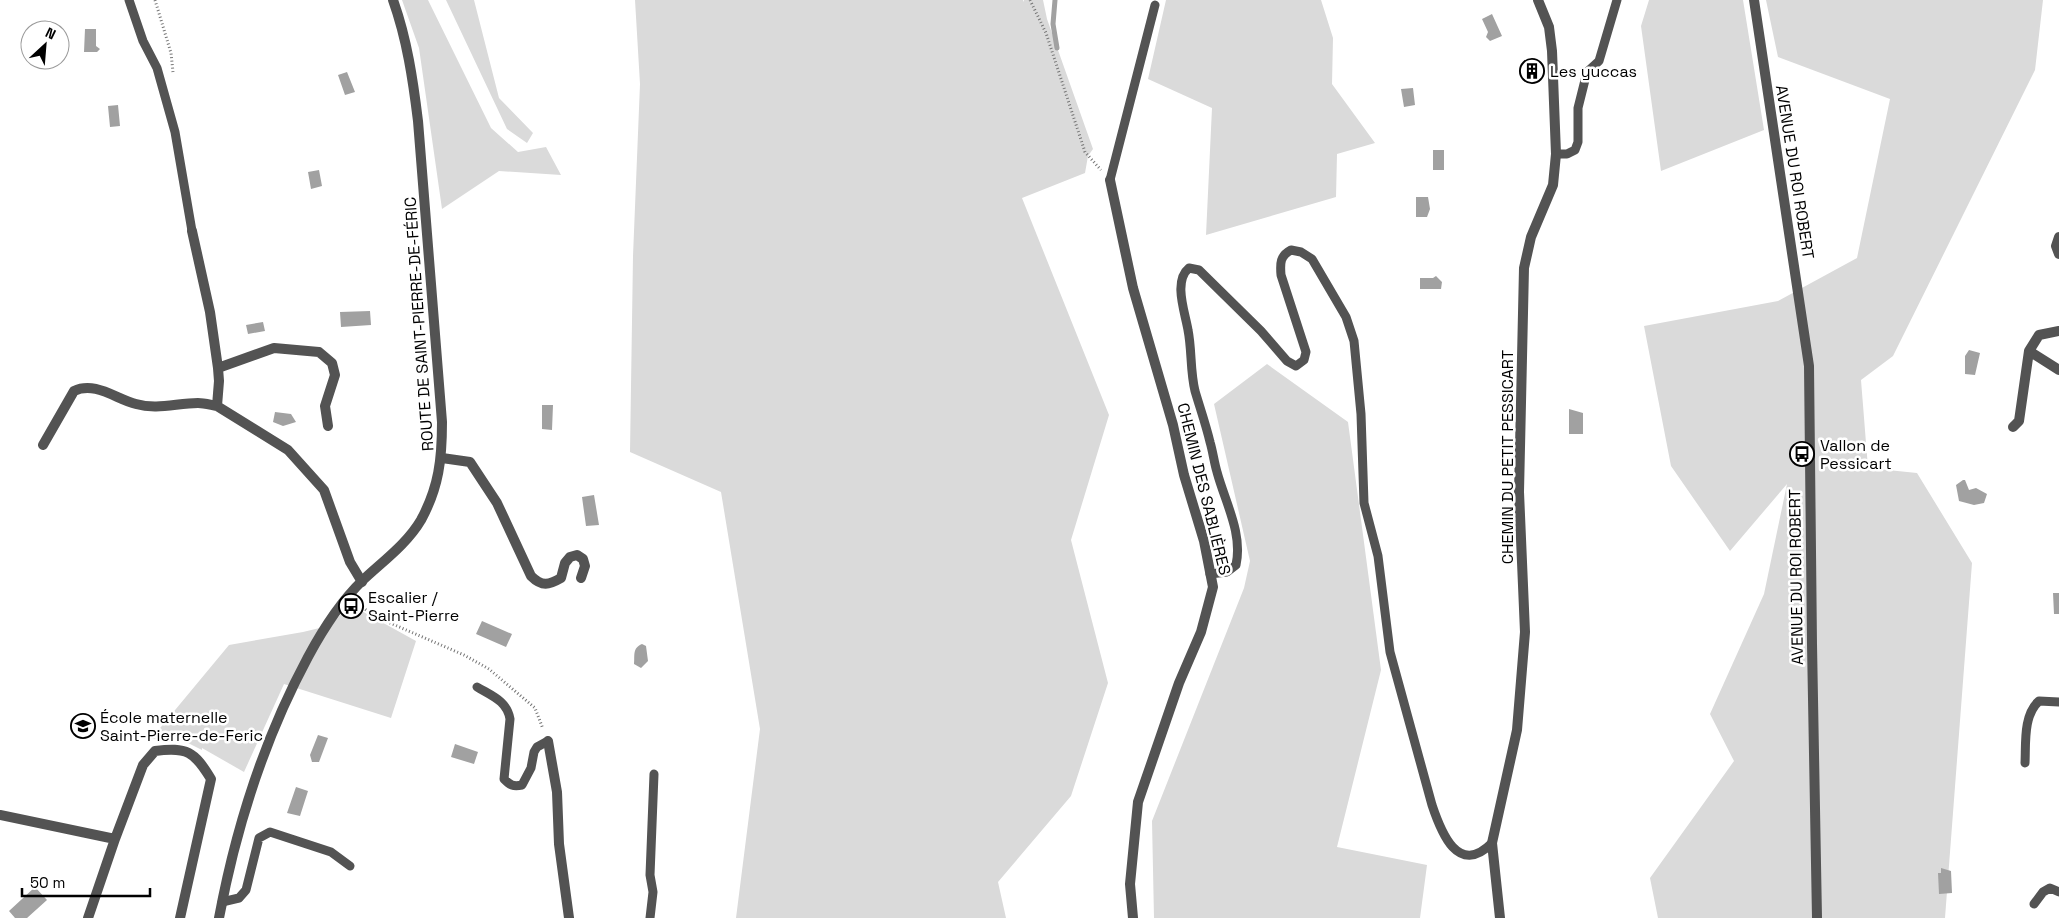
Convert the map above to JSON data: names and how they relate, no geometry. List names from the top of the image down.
{
  "streets": {
    "street": [
      "AVENUE DU ROI ROBERT",
      "ROUTE DE SAINT-PIERRE-DE-FÉRIC",
      "CHEMIN DU PETIT PESSICART",
      "CHEMIN DES SABLIÈRES"
    ]
  },
  "places": {
    "building": ["Les yuccas"],
    "bus stop": ["Vallon de Pessicart", "Escalier / Saint-Pierre"],
    "school or university": ["École maternelle Saint-Pierre-de-Feric"]
  },
  "scale_bar": "50 m",
  "north": "top right"
}
